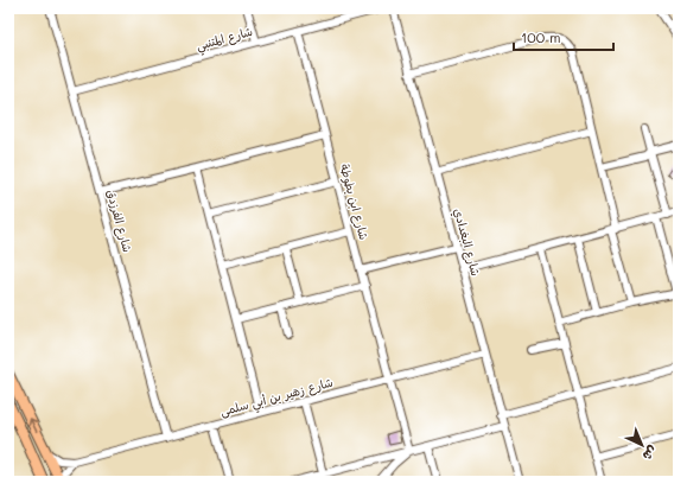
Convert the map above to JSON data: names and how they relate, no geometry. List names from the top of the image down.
{
  "streets": {
    "street": [
      "شارع المتنبي",
      "شارع ابن بطوطة",
      "شارع الفرزدق",
      "شارع البغدادي",
      "شارع زهير بن أبي سلمى"
    ]
  },
  "crossings": [
    ["شارع المتنبي", "شارع ابن بطوطة"],
    ["شارع المتنبي", "شارع الفرزدق"],
    ["شارع ابن بطوطة", "شارع زهير بن أبي سلمى"],
    ["شارع الفرزدق", "شارع زهير بن أبي سلمى"],
    ["شارع البغدادي", "شارع زهير بن أبي سلمى"]
  ],
  "scale_bar": "100 m",
  "north": "bottom right"
}
